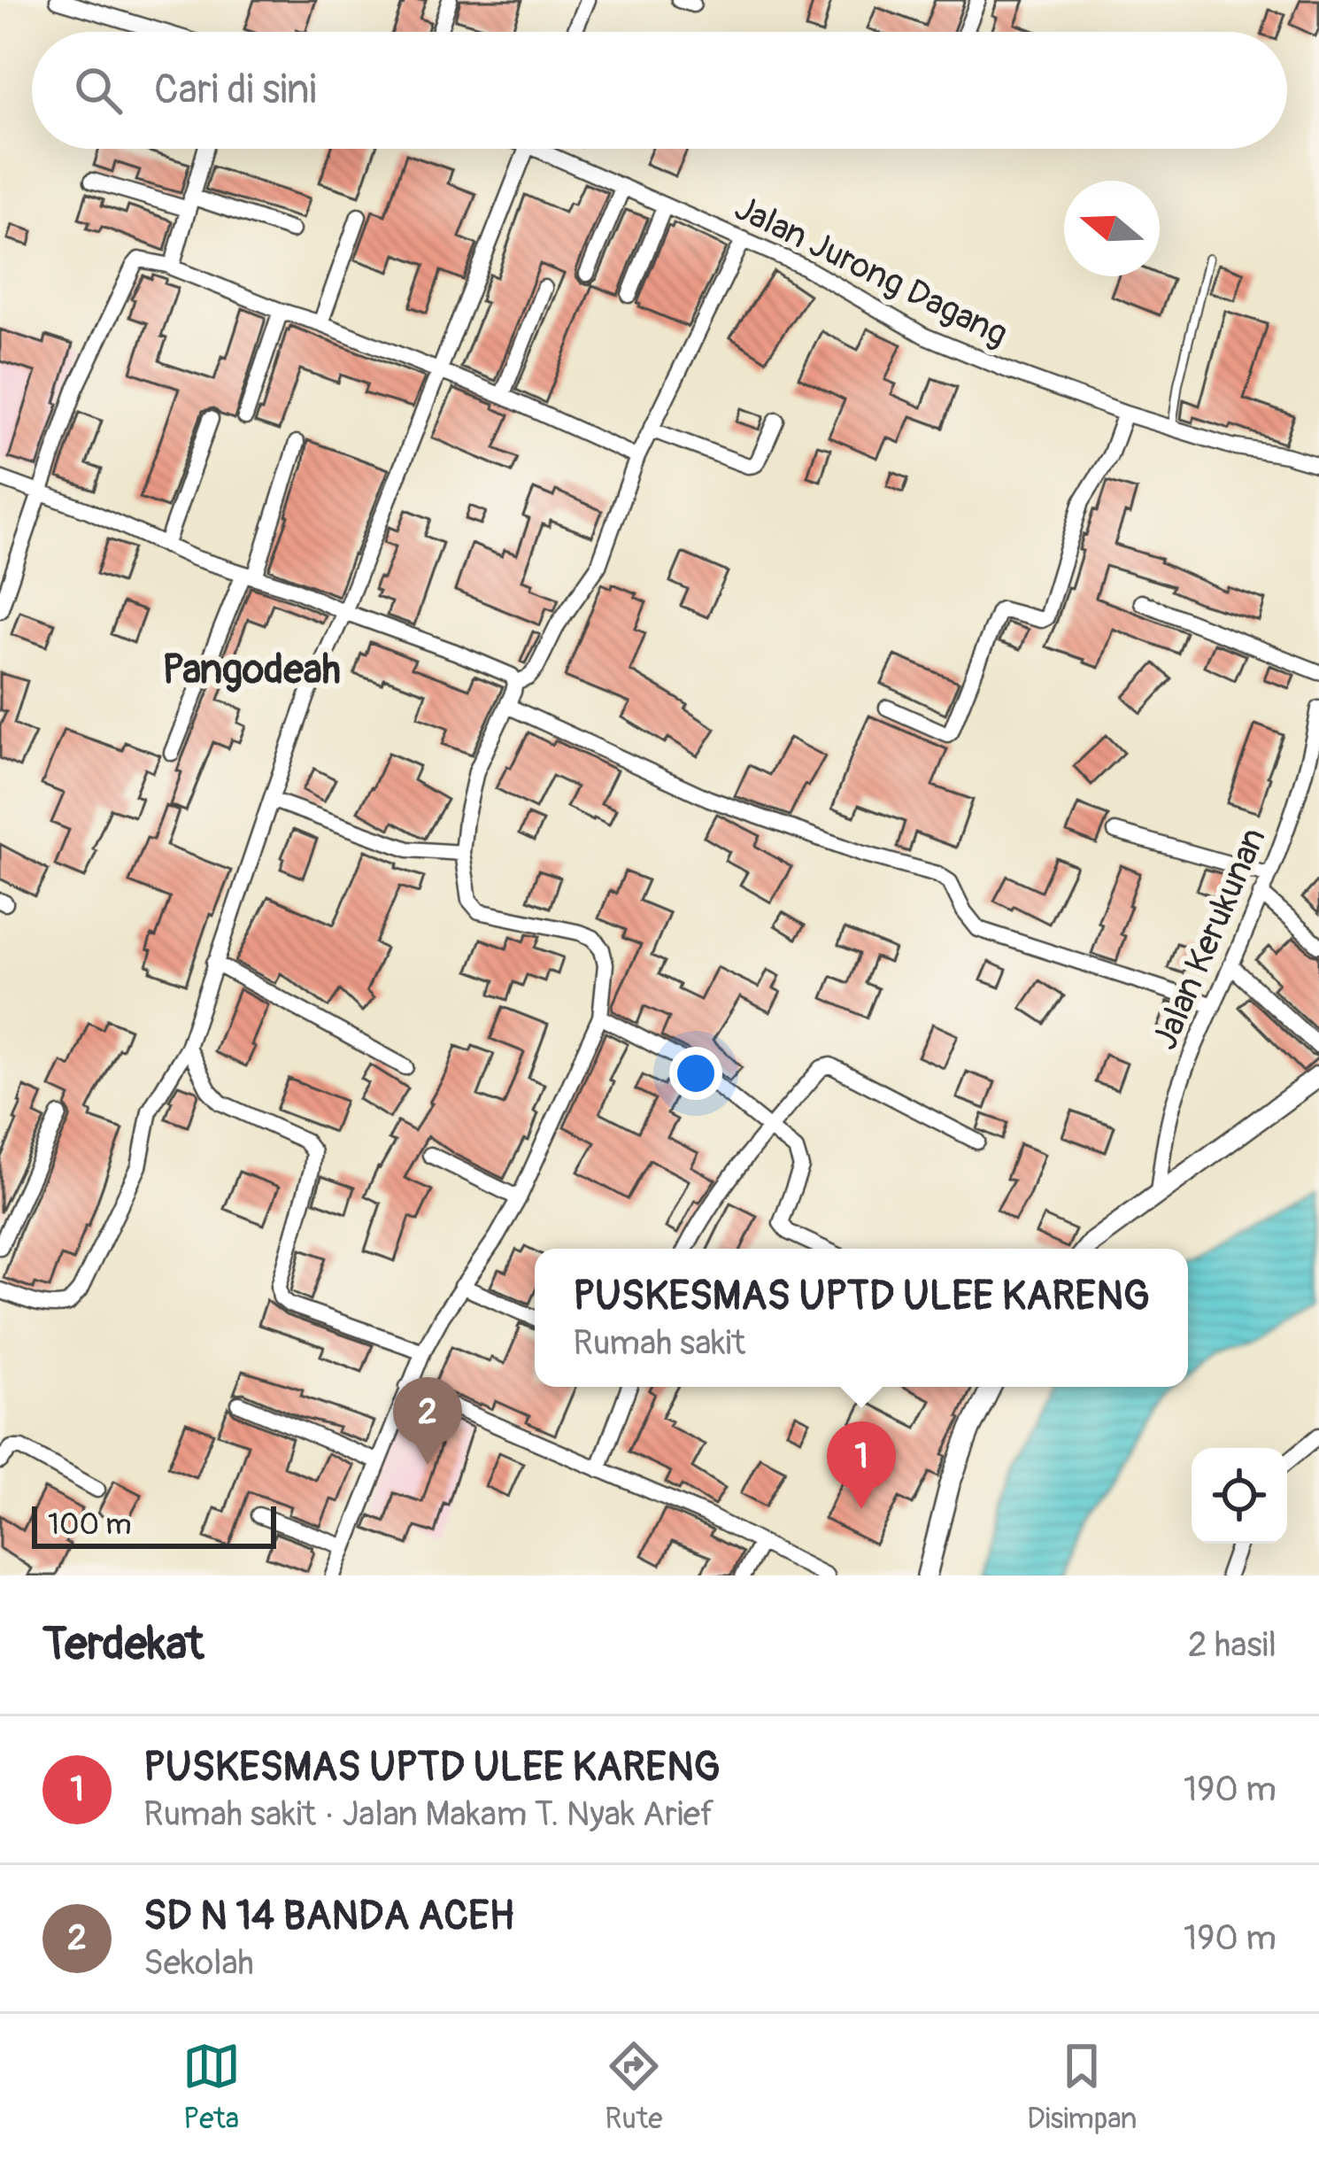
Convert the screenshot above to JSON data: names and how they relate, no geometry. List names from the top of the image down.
{
  "streets": {
    "street": ["Jalan Jurong Dagang", "Jalan Kerukunan"]
  },
  "districts": ["Pangodeah"],
  "scale_bar": "100 m",
  "north": "left",
  "page": {
    "search": "Cari di sini",
    "popup": ["PUSKESMAS UPTD ULEE KARENG", "Rumah sakit"],
    "pins": ["2", "1"],
    "scale": "100 m",
    "heading": ["Terdekat", "2 hasil"],
    "list": [
      {
        "mark": "1",
        "name": "PUSKESMAS UPTD ULEE KARENG",
        "note": "Rumah sakit · Jalan Makam T. Nyak Arief",
        "value": "190 m"
      },
      {
        "mark": "2",
        "name": "SD N 14 BANDA ACEH",
        "note": "Sekolah",
        "value": "190 m"
      }
    ],
    "nav": ["Peta", "Rute", "Disimpan"]
  }
}
